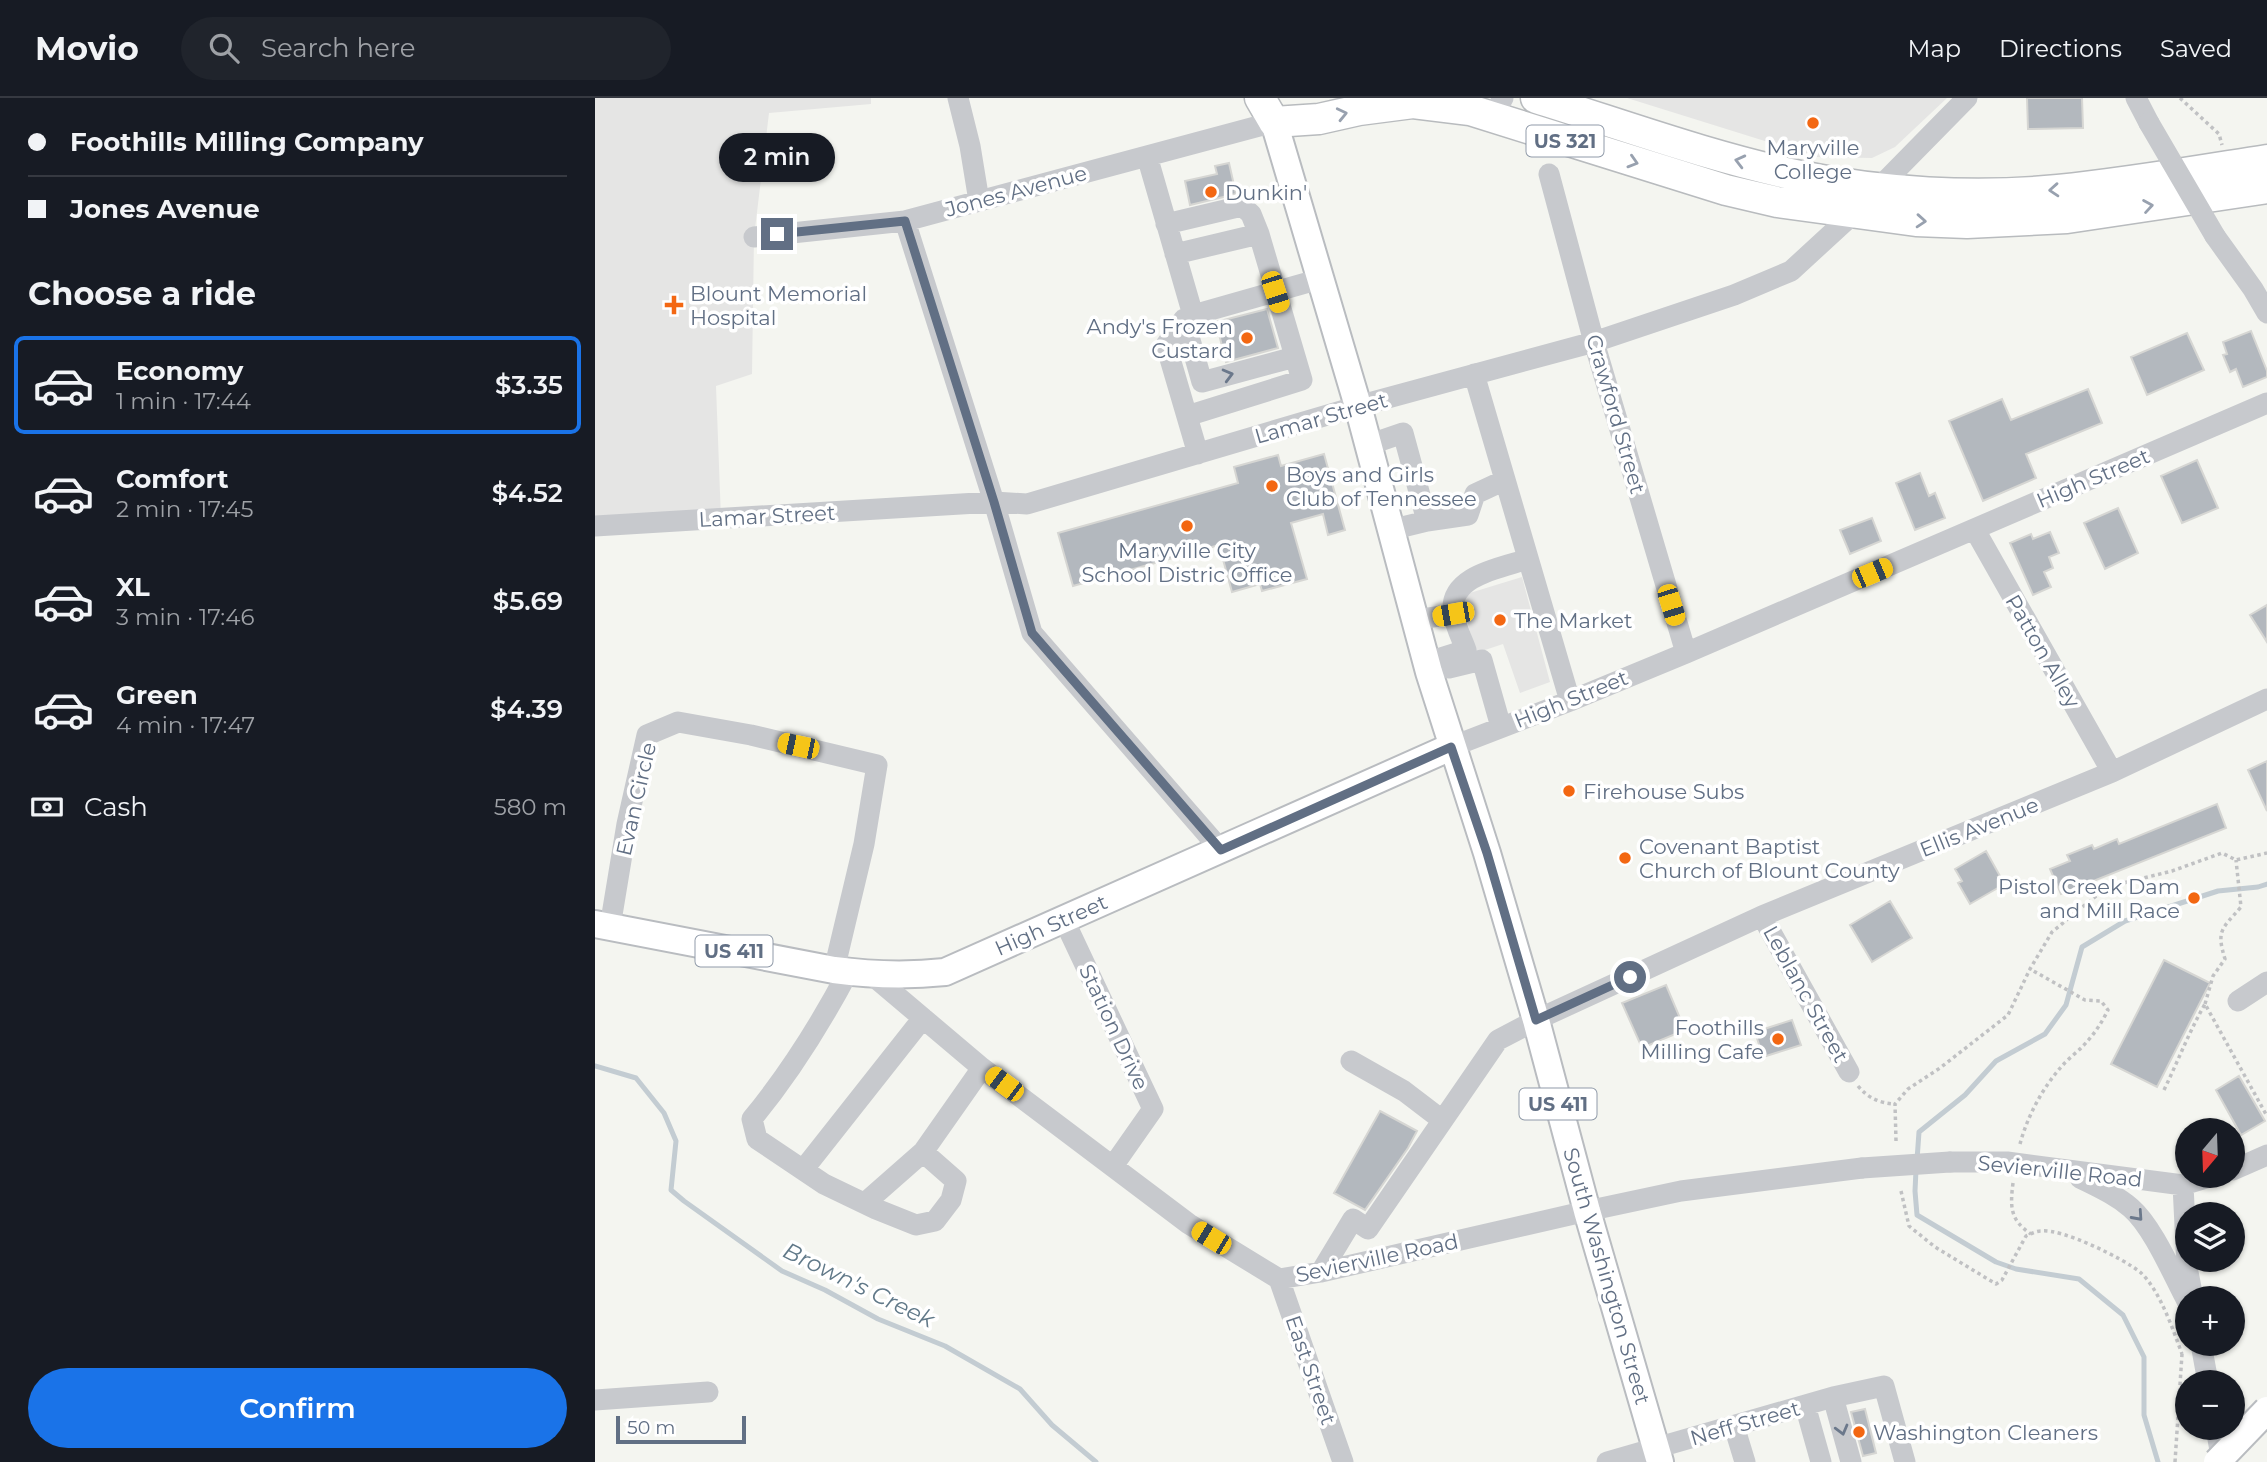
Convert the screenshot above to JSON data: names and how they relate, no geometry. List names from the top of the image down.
{
  "streets": {
    "highway": ["US 321"],
    "main road": [
      "High Street",
      "US 411",
      "Sevierville Road",
      "South Washington Street"
    ],
    "street": [
      "Jones Avenue",
      "Crawford Street",
      "Lamar Street",
      "Patton Alley",
      "Evan Circle",
      "Ellis Avenue",
      "Leblanc Street",
      "Station Drive",
      "East Street",
      "Neff Street"
    ]
  },
  "crossings": [
    ["US 321", "Jones Avenue"],
    ["US 321", "Lamar Street"],
    ["US 321", "South Washington Street"],
    ["Jones Avenue", "South Washington Street"],
    ["Crawford Street", "Lamar Street"],
    ["Crawford Street", "High Street"],
    ["Lamar Street", "South Washington Street"],
    ["High Street", "Patton Alley"],
    ["High Street", "Evan Circle"],
    ["High Street", "Station Drive"],
    ["High Street", "Sevierville Road"],
    ["High Street", "South Washington Street"],
    ["Patton Alley", "Ellis Avenue"],
    ["Evan Circle", "Sevierville Road"],
    ["Ellis Avenue", "Leblanc Street"],
    ["Ellis Avenue", "Sevierville Road"],
    ["Ellis Avenue", "South Washington Street"],
    ["Station Drive", "Sevierville Road"],
    ["Sevierville Road", "South Washington Street"],
    ["Sevierville Road", "East Street"],
    ["South Washington Street", "Neff Street"]
  ],
  "water": ["Brown's Creek"],
  "places": {
    "other": [
      "Maryville College",
      "Dunkin'",
      "Andy's Frozen Custard",
      "Boys and Girls Club of Tennessee",
      "Maryville City School Distric Office",
      "The Market",
      "Firehouse Subs",
      "Covenant Baptist Church of Blount County",
      "Pistol Creek Dam and Mill Race",
      "Foothills Milling Cafe",
      "Washington Cleaners"
    ],
    "health": ["Blount Memorial Hospital"]
  },
  "scale_bar": "50 m",
  "north": "bottom",
  "page": {
    "header": "Movio",
    "search": "Search here",
    "nav": ["Map", "Directions", "Saved"],
    "banner": ["Foothills Milling Company", "Jones Avenue"],
    "bubble": "2 min",
    "heading": "Choose a ride",
    "list": [
      {
        "name": "Economy",
        "note": "1 min · 17:44",
        "value": "$3.35"
      },
      {
        "name": "Comfort",
        "note": "2 min · 17:45",
        "value": "$4.52"
      },
      {
        "name": "XL",
        "note": "3 min · 17:46",
        "value": "$5.69"
      },
      {
        "name": "Green",
        "note": "4 min · 17:47",
        "value": "$4.39"
      }
    ],
    "pay": ["Cash", "580 m"],
    "map_buttons": ["+", "−"],
    "buttons": "Confirm",
    "scale": "50 m"
  }
}
